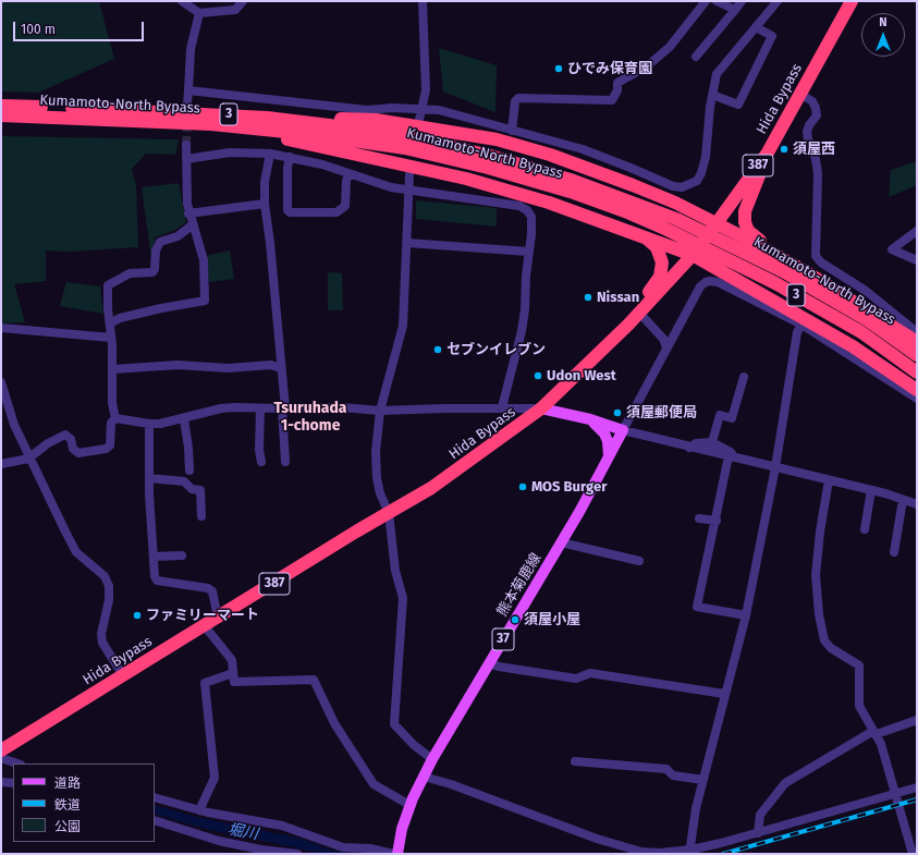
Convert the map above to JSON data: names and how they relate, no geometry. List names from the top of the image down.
{
  "streets": {
    "highway": [
      "Hida Bypass",
      "Kumamoto-North Bypass",
      "3",
      "387"
    ],
    "main road": ["熊本菊鹿線", "37"]
  },
  "crossings": [
    ["Hida Bypass", "3"]
  ],
  "districts": ["Tsuruhada 1-chome"],
  "water": ["堀川"],
  "places": [
    "ひでみ保育園",
    "須屋西",
    "Nissan",
    "セブンイレブン",
    "Udon West",
    "須屋郵便局",
    "MOS Burger",
    "ファミリーマート",
    "須屋小屋"
  ],
  "legend": ["道路", "鉄道", "公園"],
  "scale_bar": "100 m",
  "north": "top"
}
